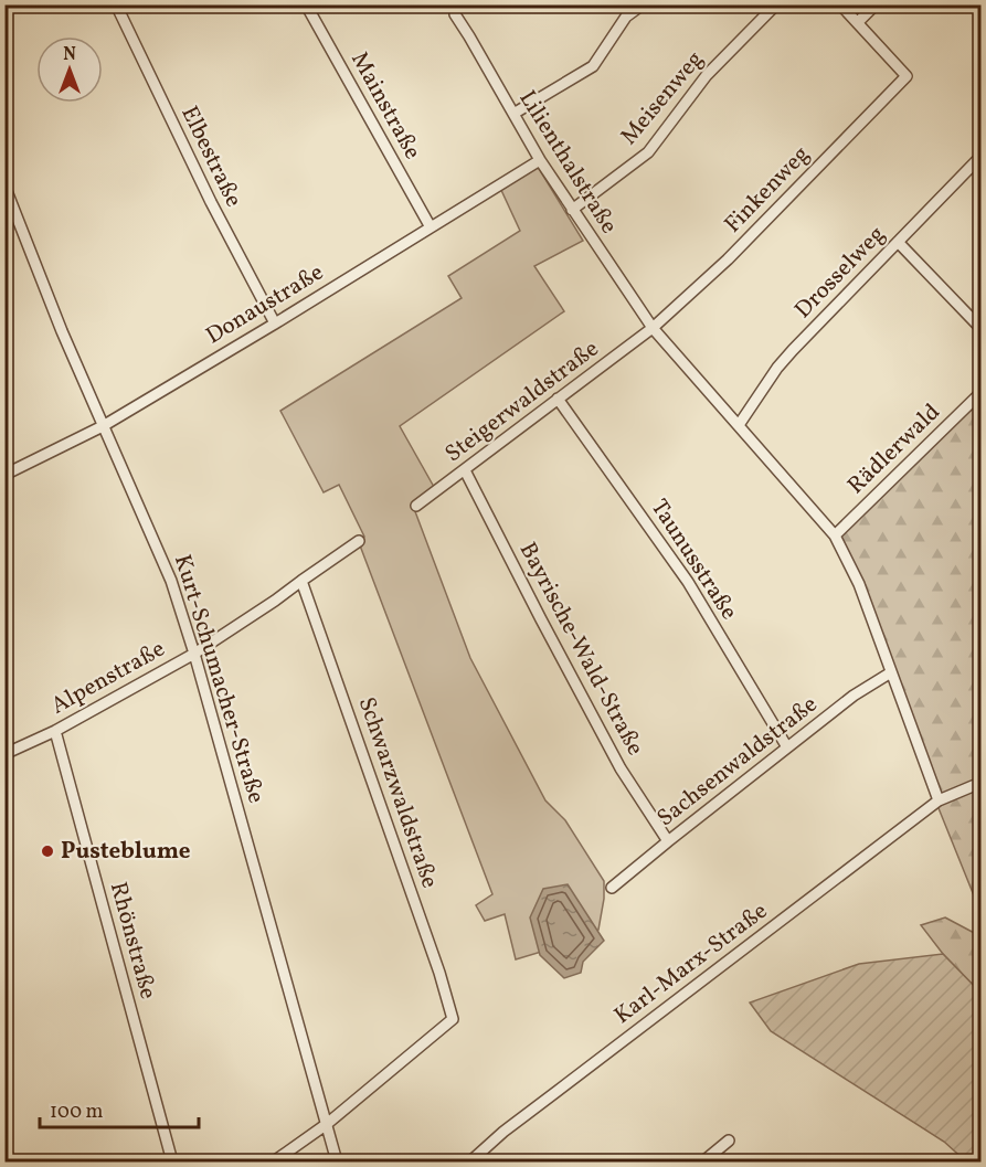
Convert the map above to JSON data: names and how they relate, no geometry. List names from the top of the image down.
{
  "streets": {
    "street": [
      "Meisenweg",
      "Mainstraße",
      "Elbestraße",
      "Lilienthalstraße",
      "Finkenweg",
      "Drosselweg",
      "Donaustraße",
      "Steigerwaldstraße",
      "Rädlerwald",
      "Taunusstraße",
      "Bayrische-Wald-Straße",
      "Alpenstraße",
      "Kurt-Schumacher-Straße",
      "Sachsenwaldstraße",
      "Schwarzwaldstraße",
      "Rhönstraße",
      "Karl-Marx-Straße"
    ]
  },
  "crossings": [
    ["Meisenweg", "Lilienthalstraße"],
    ["Mainstraße", "Donaustraße"],
    ["Elbestraße", "Donaustraße"],
    ["Lilienthalstraße", "Finkenweg"],
    ["Lilienthalstraße", "Drosselweg"],
    ["Lilienthalstraße", "Donaustraße"],
    ["Lilienthalstraße", "Steigerwaldstraße"],
    ["Lilienthalstraße", "Rädlerwald"],
    ["Lilienthalstraße", "Sachsenwaldstraße"],
    ["Lilienthalstraße", "Karl-Marx-Straße"],
    ["Finkenweg", "Steigerwaldstraße"],
    ["Donaustraße", "Kurt-Schumacher-Straße"],
    ["Steigerwaldstraße", "Taunusstraße"],
    ["Steigerwaldstraße", "Bayrische-Wald-Straße"],
    ["Taunusstraße", "Sachsenwaldstraße"],
    ["Bayrische-Wald-Straße", "Sachsenwaldstraße"],
    ["Alpenstraße", "Kurt-Schumacher-Straße"],
    ["Alpenstraße", "Schwarzwaldstraße"],
    ["Alpenstraße", "Rhönstraße"],
    ["Kurt-Schumacher-Straße", "Schwarzwaldstraße"]
  ],
  "places": ["Pusteblume"],
  "scale_bar": "100 m",
  "north": "top"
}
